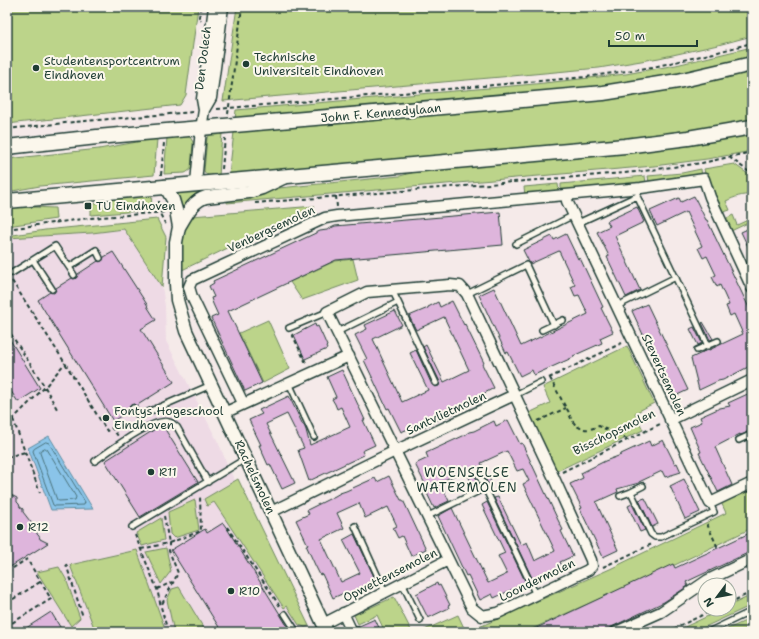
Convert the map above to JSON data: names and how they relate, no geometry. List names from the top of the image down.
{
  "streets": {
    "main road": ["John F. Kennedylaan"],
    "street": [
      "Den Dolech",
      "Venbergsemolen",
      "Stevertsemolen",
      "Santvlietmolen",
      "Bisschopsmolen",
      "Rachelsmolen",
      "Opwettensemolen",
      "Loondermolen"
    ]
  },
  "crossings": [
    ["Den Dolech", "John F. Kennedylaan"],
    ["Venbergsemolen", "Stevertsemolen"],
    ["Stevertsemolen", "Bisschopsmolen"],
    ["Santvlietmolen", "Rachelsmolen"],
    ["Santvlietmolen", "Loondermolen"],
    ["Bisschopsmolen", "Loondermolen"],
    ["Rachelsmolen", "Opwettensemolen"],
    ["Opwettensemolen", "Loondermolen"]
  ],
  "districts": ["WOENSELSE WATERMOLEN"],
  "places": {
    "other": [
      "Technische Universiteit Eindhoven",
      "Studentensportcentrum Eindhoven",
      "Fontys Hogeschool Eindhoven",
      "R11",
      "R12",
      "R10"
    ],
    "transit": ["TU Eindhoven"]
  },
  "scale_bar": "50 m",
  "north": "bottom left"
}
